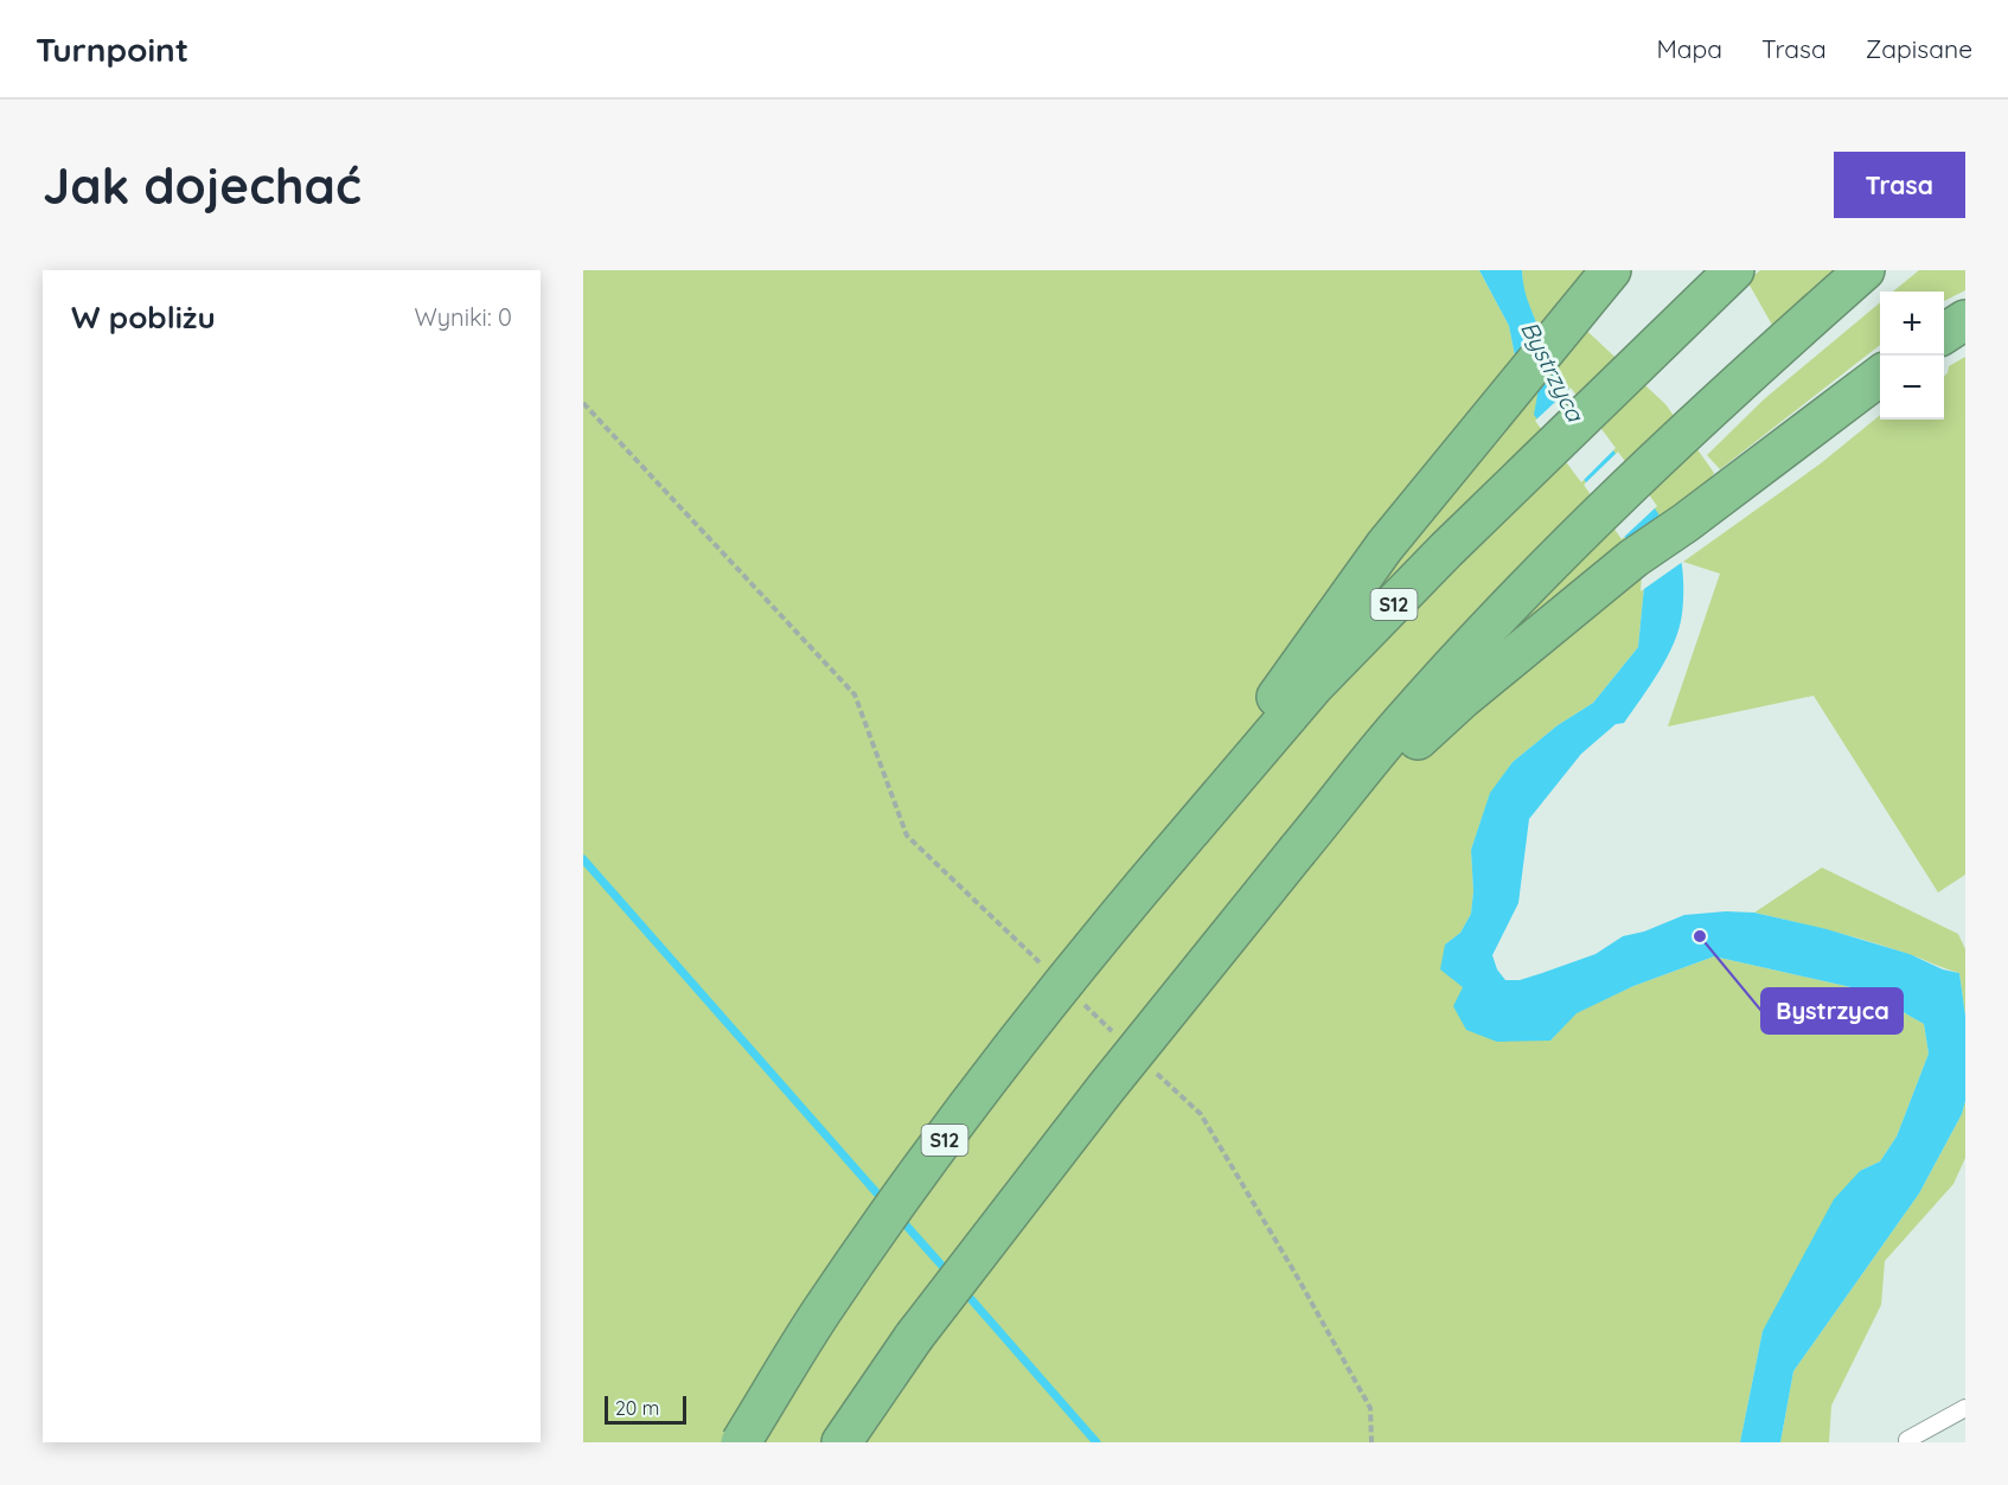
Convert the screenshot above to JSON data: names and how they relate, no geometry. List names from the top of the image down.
{
  "streets": {
    "highway": ["S12"]
  },
  "water": ["Bystrzyca"],
  "places": ["Bystrzyca"],
  "scale_bar": "20 m",
  "page": {
    "header": "Turnpoint",
    "nav": ["Mapa", "Trasa", "Zapisane"],
    "buttons": "Trasa",
    "title": "Jak dojechać",
    "heading": ["W pobliżu", "Wyniki: 0"],
    "map_buttons": ["+", "−"],
    "scale": "20 m"
  }
}
